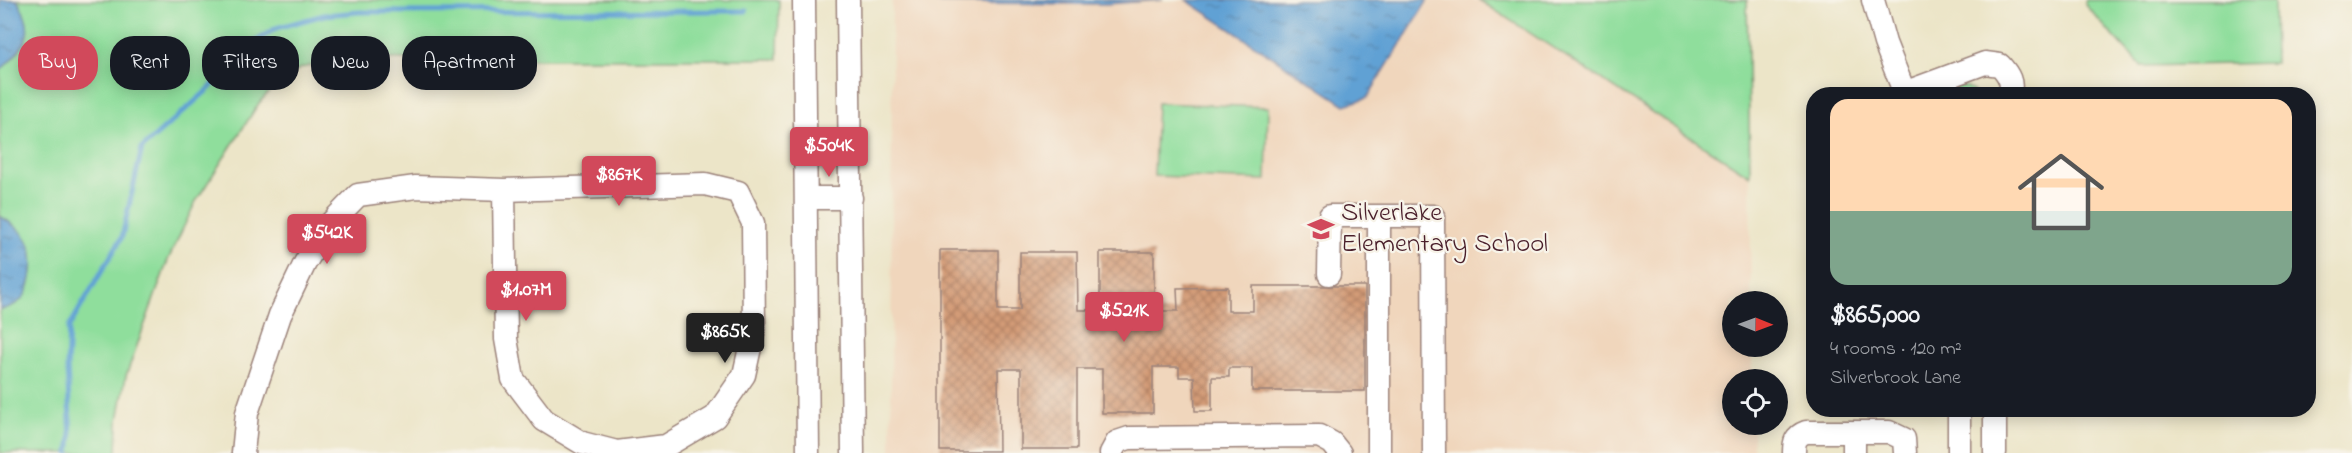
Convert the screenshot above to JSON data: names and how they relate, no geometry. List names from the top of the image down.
{
  "places": {
    "school or university": ["Silverlake Elementary School"]
  },
  "north": "right",
  "page": {
    "chip": [
      "Buy",
      "Rent",
      "Filters",
      "New",
      "Apartment"
    ],
    "list": [
      {
        "name": "$865,000",
        "note": "4 rooms · 120 m² · Silverbrook Lane"
      }
    ],
    "price": [
      "$504K",
      "$867K",
      "$542K",
      "$1.07M",
      "$521K",
      "$865K"
    ]
  }
}
